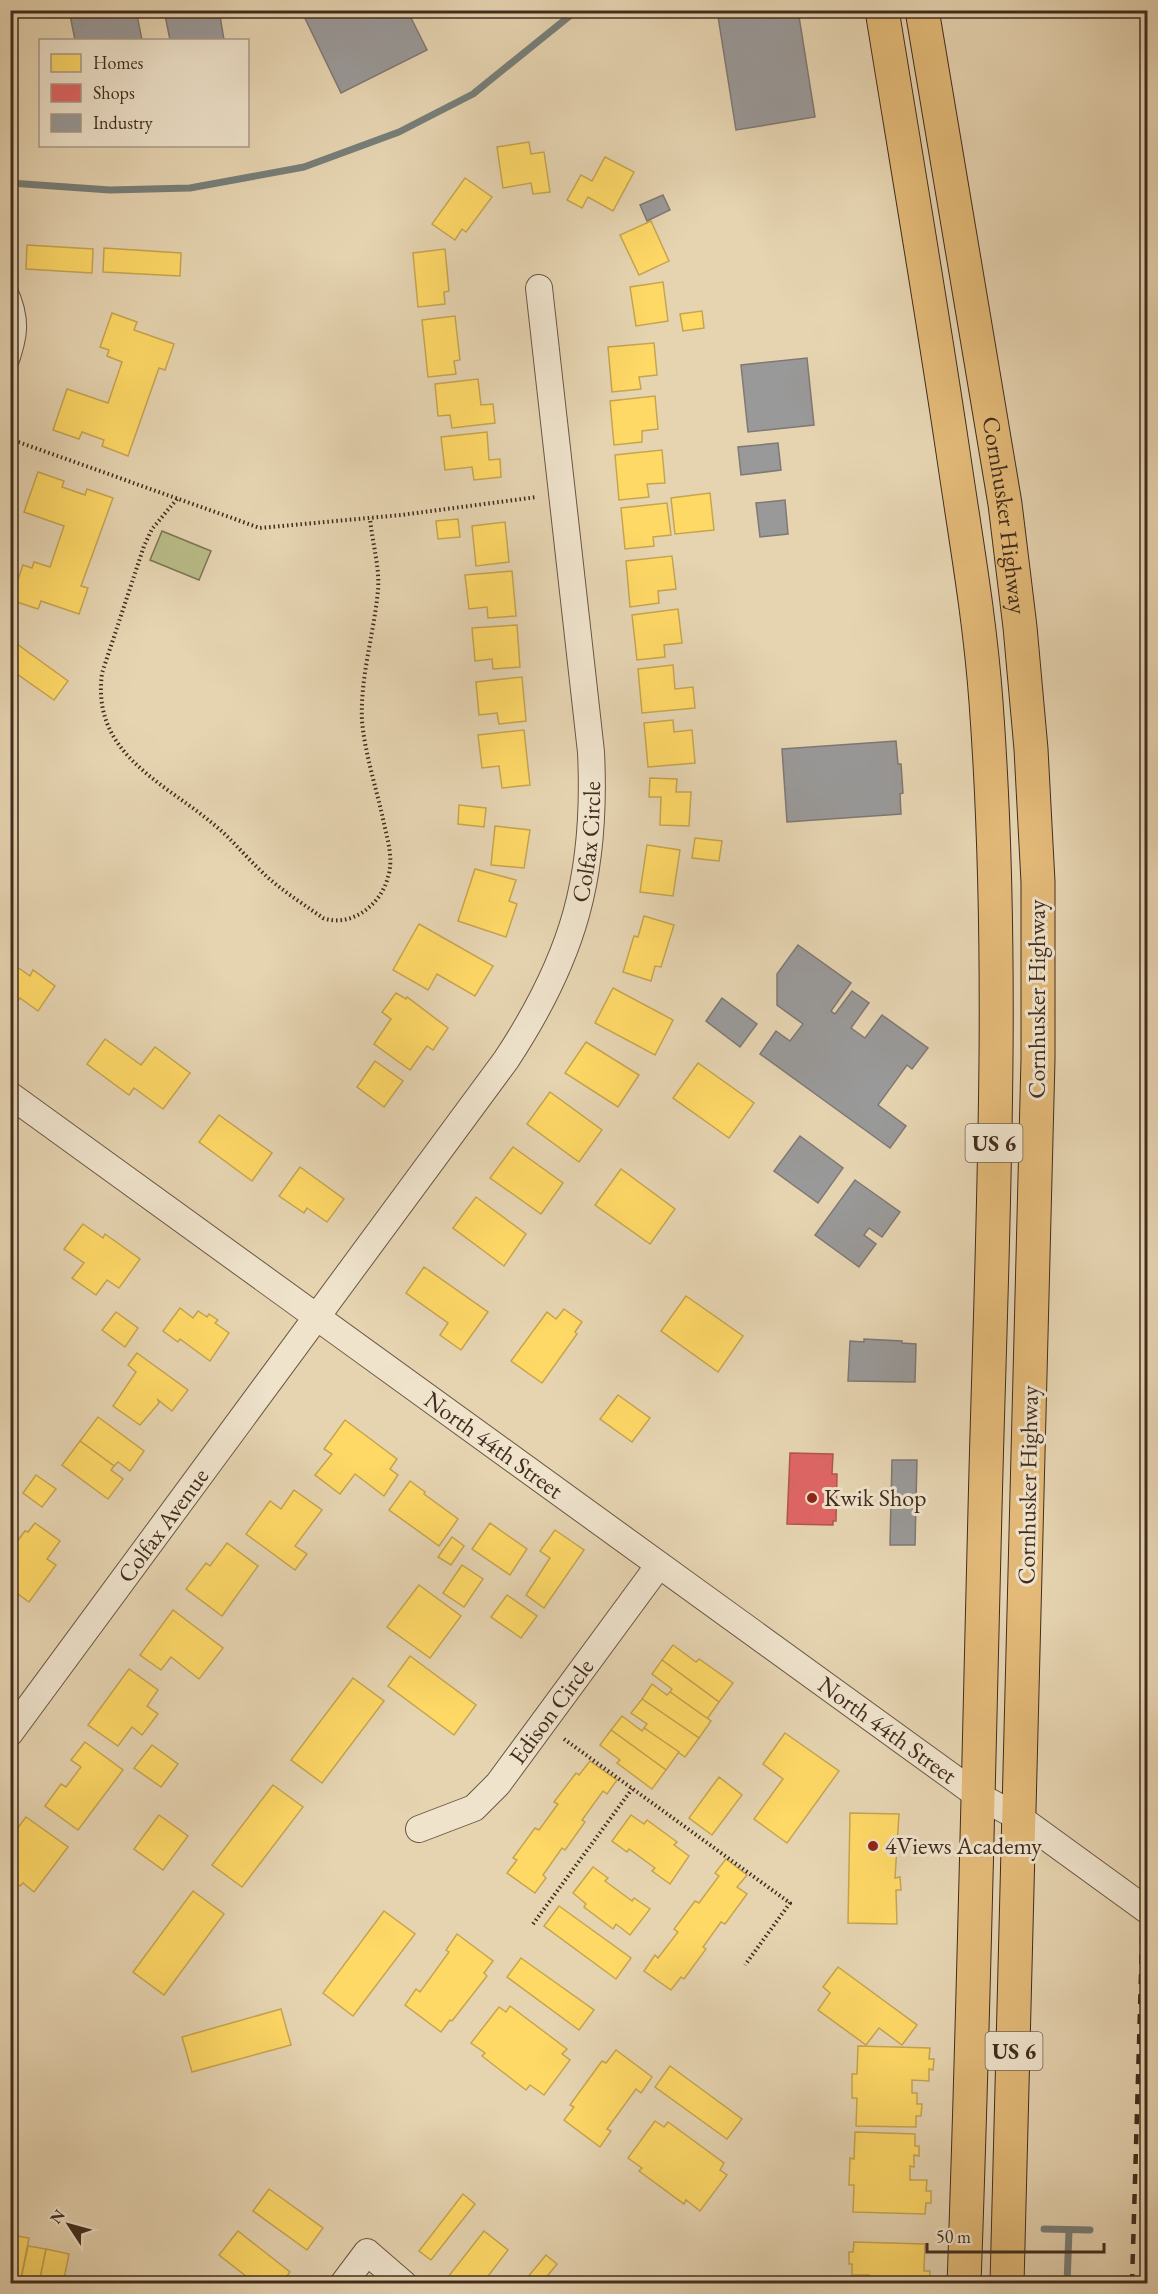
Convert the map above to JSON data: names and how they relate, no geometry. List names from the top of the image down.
{
  "streets": {
    "main road": ["Cornhusker Highway", "US 6"],
    "street": [
      "Colfax Circle",
      "North 44th Street",
      "Colfax Avenue",
      "Edison Circle"
    ]
  },
  "crossings": [
    ["Cornhusker Highway", "North 44th Street"],
    ["Colfax Circle", "North 44th Street"],
    ["Colfax Circle", "Colfax Avenue"],
    ["North 44th Street", "Colfax Avenue"],
    ["North 44th Street", "Edison Circle"]
  ],
  "places": ["Kwik Shop", "4Views Academy"],
  "legend": ["Homes", "Shops", "Industry"],
  "scale_bar": "50 m",
  "north": "top left"
}
